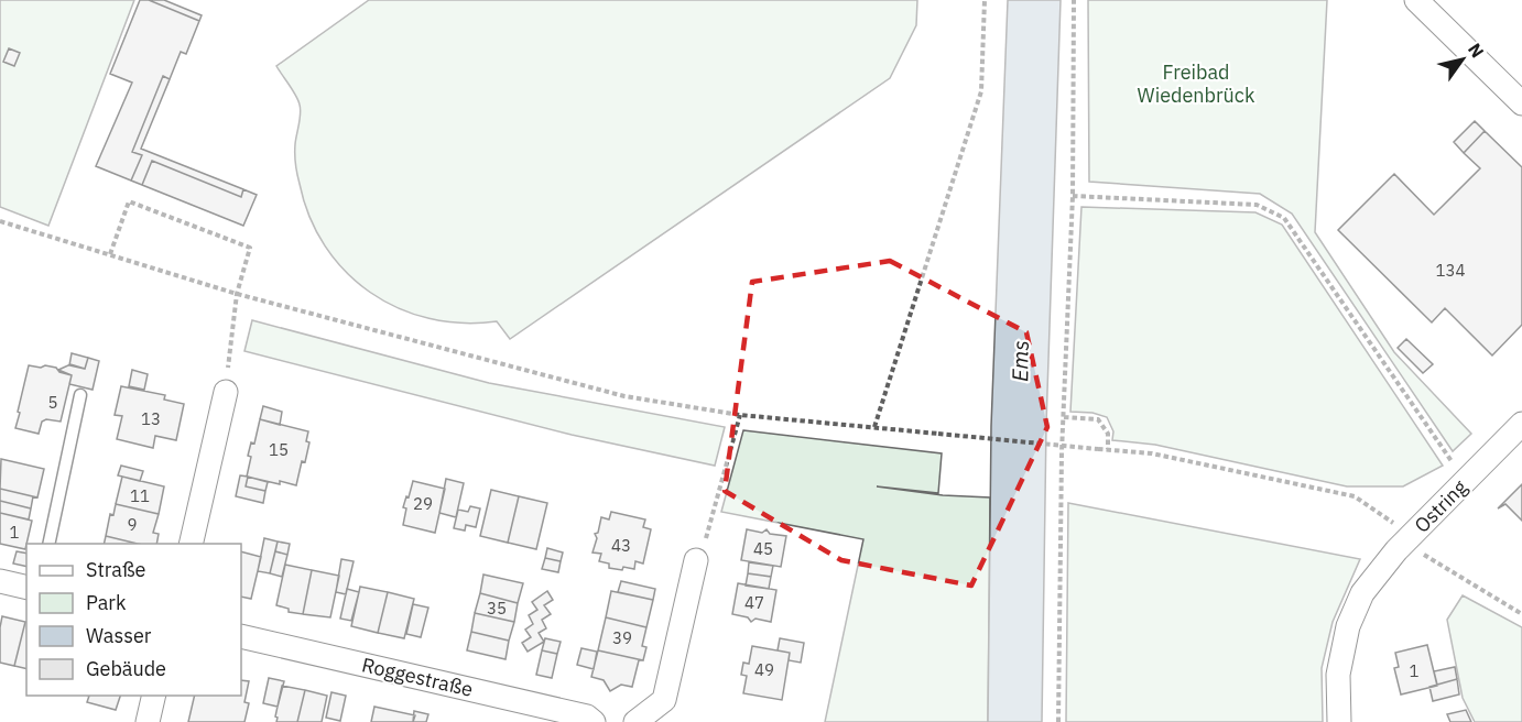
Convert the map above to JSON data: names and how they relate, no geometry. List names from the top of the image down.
{
  "streets": {
    "street": ["Ostring", "Roggestraße"]
  },
  "water": ["Ems"],
  "parks": ["Freibad Wiedenbrück"],
  "house_numbers": [
    "134",
    "5",
    "13",
    "15",
    "11",
    "29",
    "9",
    "1",
    "43",
    "45",
    "47",
    "35",
    "39",
    "49",
    "1"
  ],
  "legend": [
    "Straße",
    "Park",
    "Wasser",
    "Gebäude"
  ],
  "north": "top right"
}
